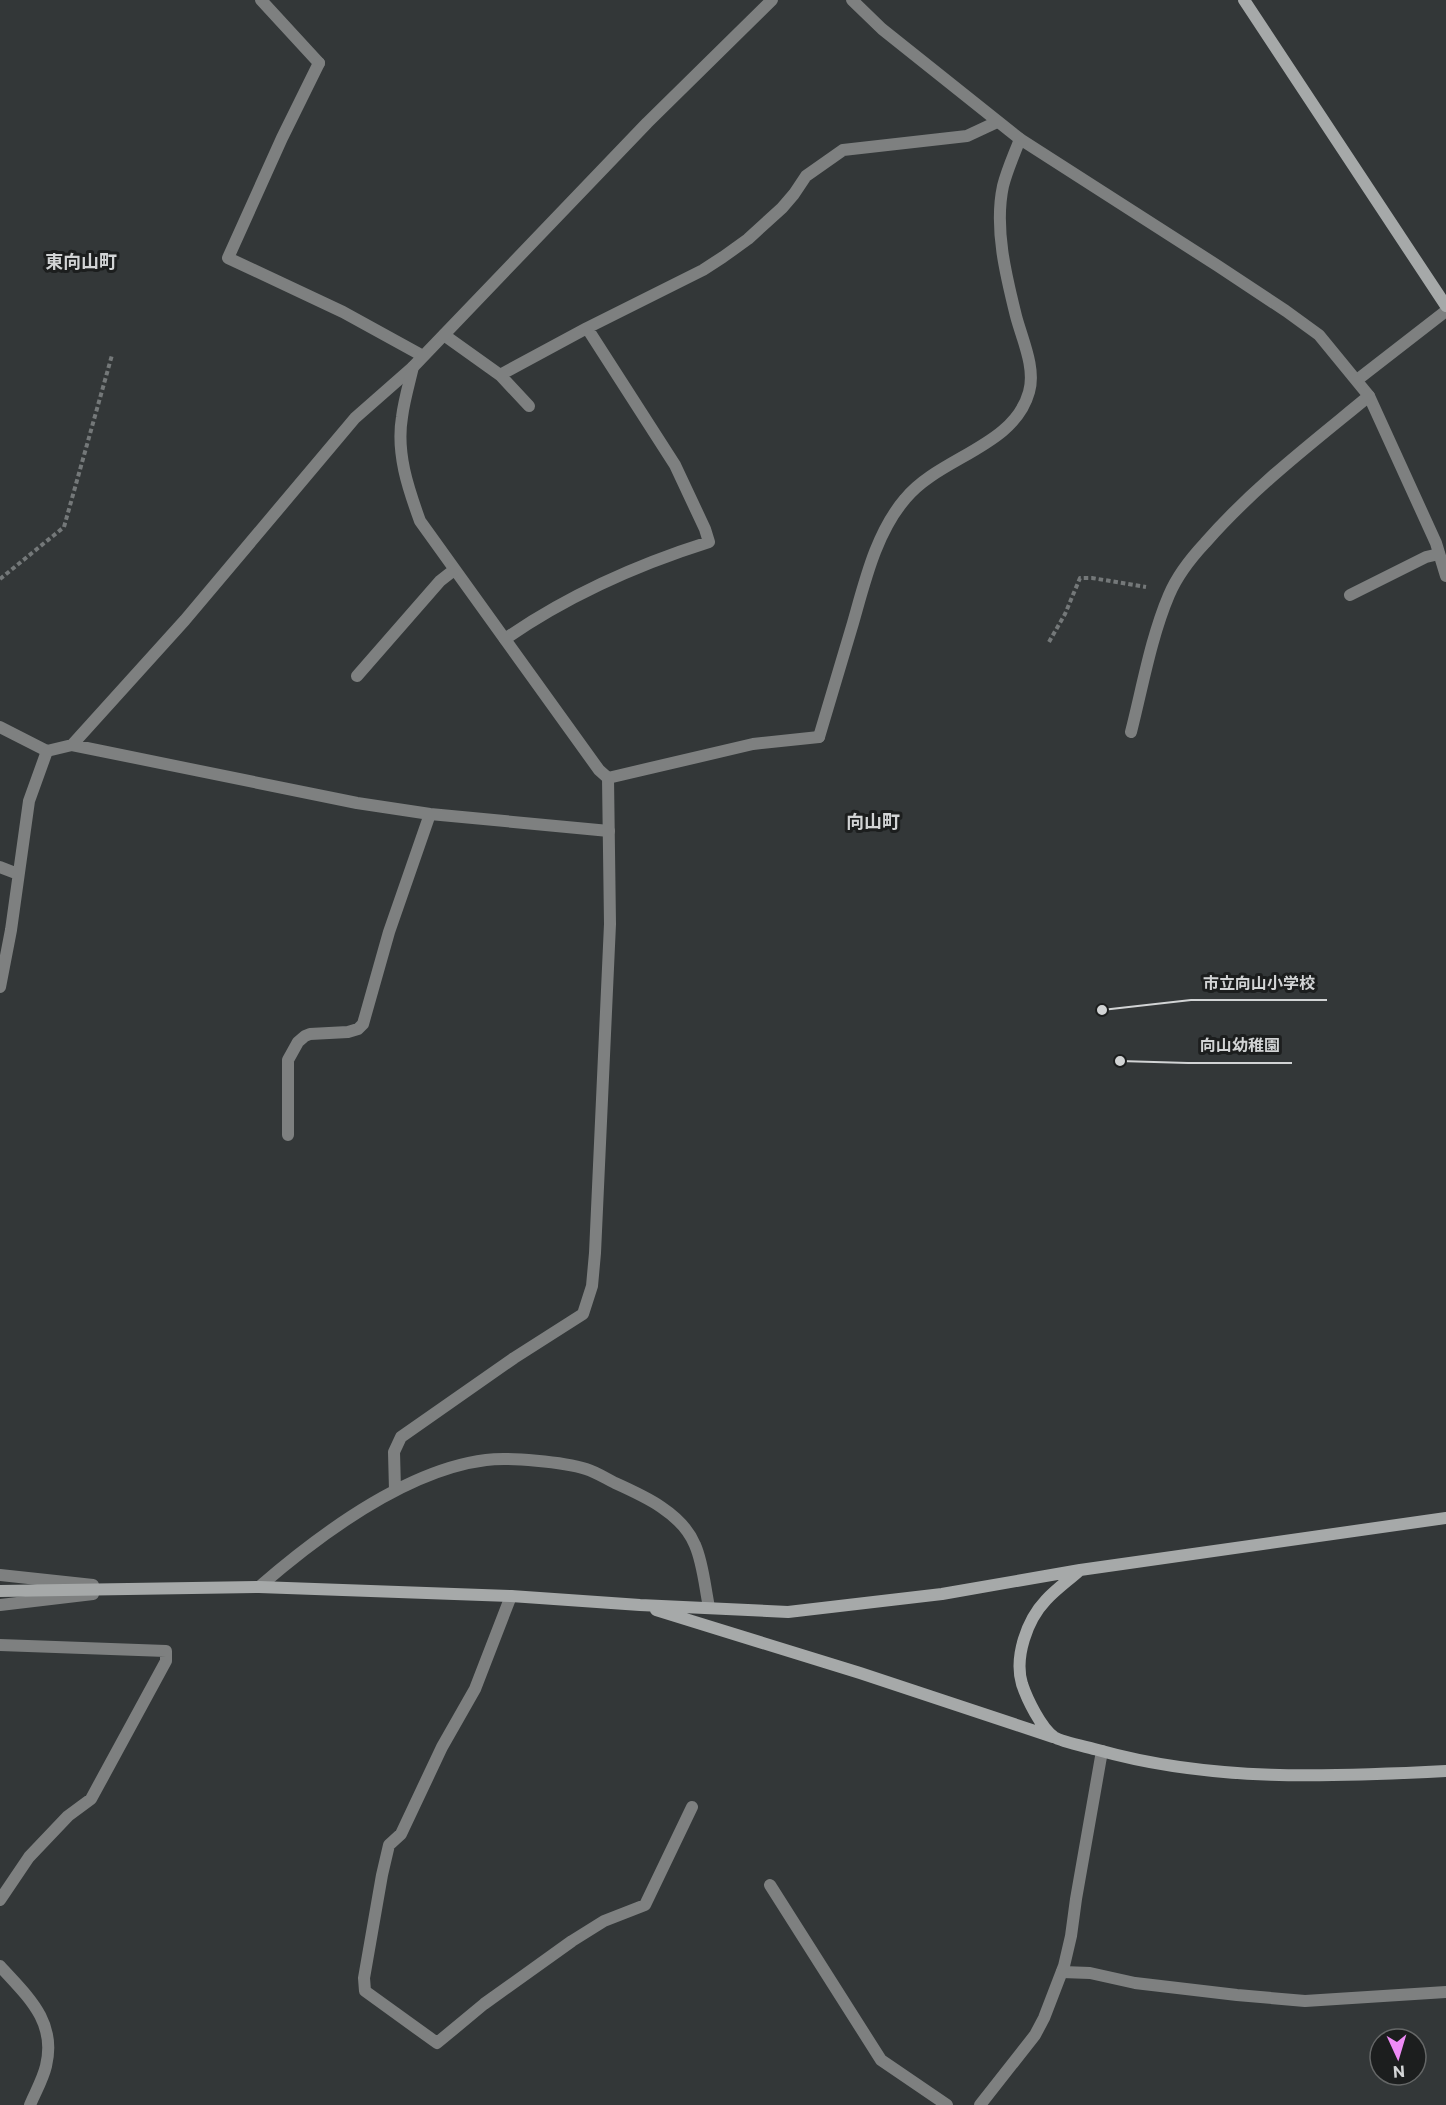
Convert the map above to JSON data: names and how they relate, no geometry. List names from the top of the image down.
{
  "districts": ["東向山町", "向山町"],
  "places": ["市立向山小学校", "向山幼稚園"],
  "north": "bottom"
}
